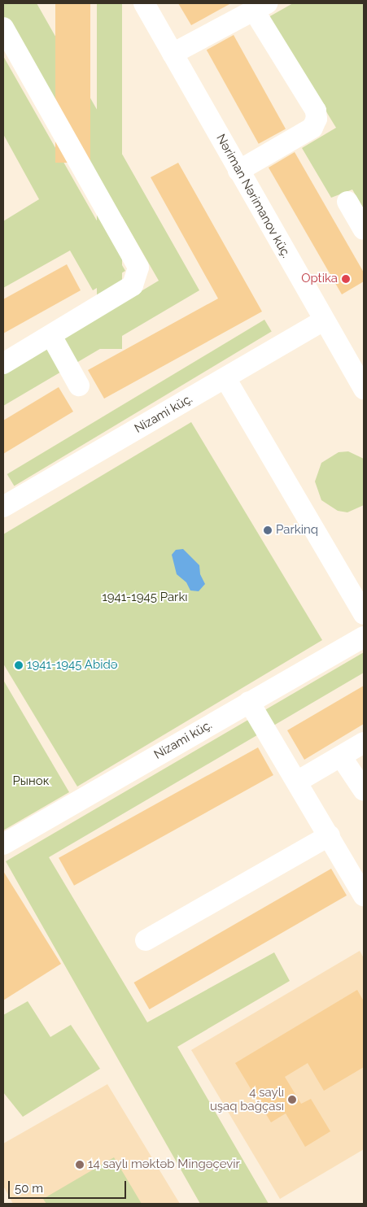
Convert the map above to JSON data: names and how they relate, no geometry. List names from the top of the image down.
{
  "streets": {
    "street": ["Nəriman Nərimanov küç.", "Nizami küç."]
  },
  "crossings": [
    ["Nəriman Nərimanov küç.", "Nizami küç."]
  ],
  "parks": ["1941-1945 Parkı", "Рынок"],
  "places": [
    "Optika",
    "Parkinq",
    "1941-1945 Abidə",
    "4 saylı uşaq bağçası",
    "14 saylı məktəb Mingəçevir"
  ],
  "scale_bar": "50 m"
}
